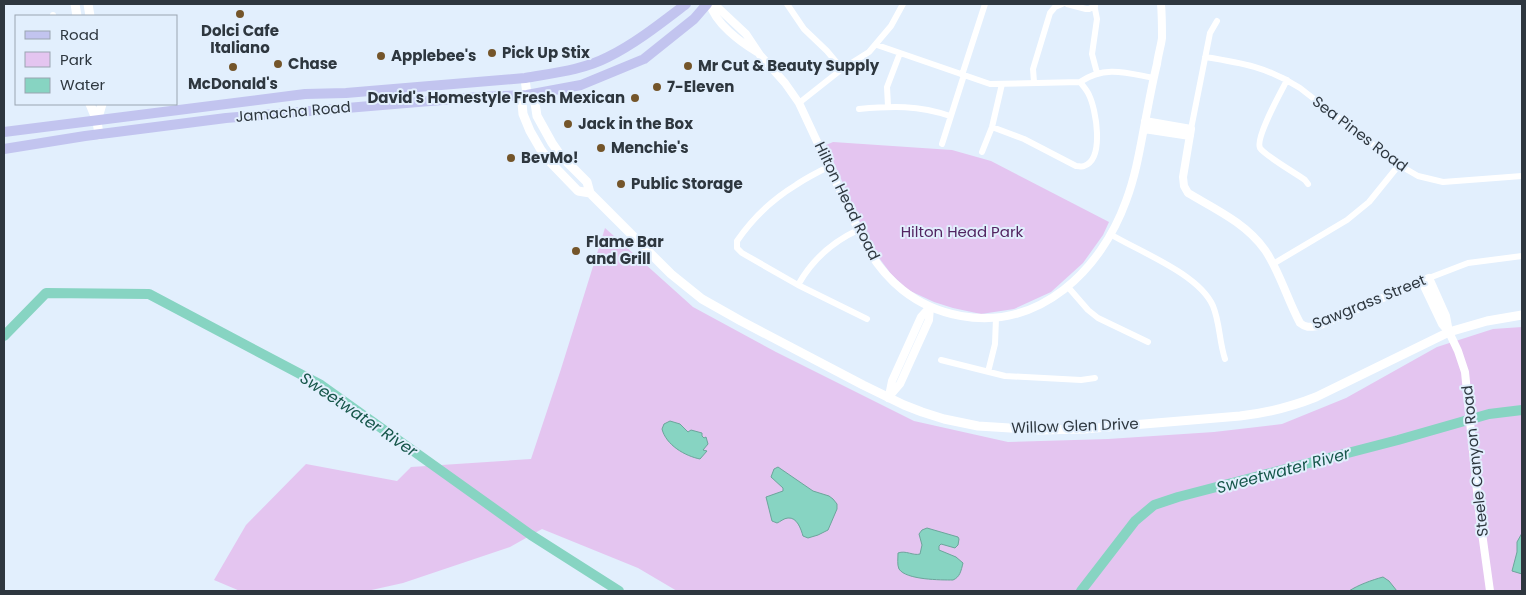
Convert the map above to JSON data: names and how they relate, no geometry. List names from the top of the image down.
{
  "streets": {
    "main road": ["Jamacha Road", "Willow Glen Drive"],
    "street": [
      "Sea Pines Road",
      "Hilton Head Road",
      "Sawgrass Street",
      "Steele Canyon Road"
    ]
  },
  "crossings": [
    ["Jamacha Road", "Hilton Head Road"],
    ["Jamacha Road", "Willow Glen Drive"],
    ["Sea Pines Road", "Sawgrass Street"],
    ["Sawgrass Street", "Steele Canyon Road"],
    ["Willow Glen Drive", "Steele Canyon Road"]
  ],
  "water": ["Sweetwater River"],
  "parks": ["Hilton Head Park"],
  "places": [
    "Dolci Cafe Italiano",
    "Pick Up Stix",
    "Applebee's",
    "Chase",
    "Mr Cut & Beauty Supply",
    "McDonald's",
    "7-Eleven",
    "David's Homestyle Fresh Mexican",
    "Jack in the Box",
    "Menchie's",
    "BevMo!",
    "Public Storage",
    "Flame Bar and Grill"
  ],
  "legend": ["Road", "Park", "Water"]
}
